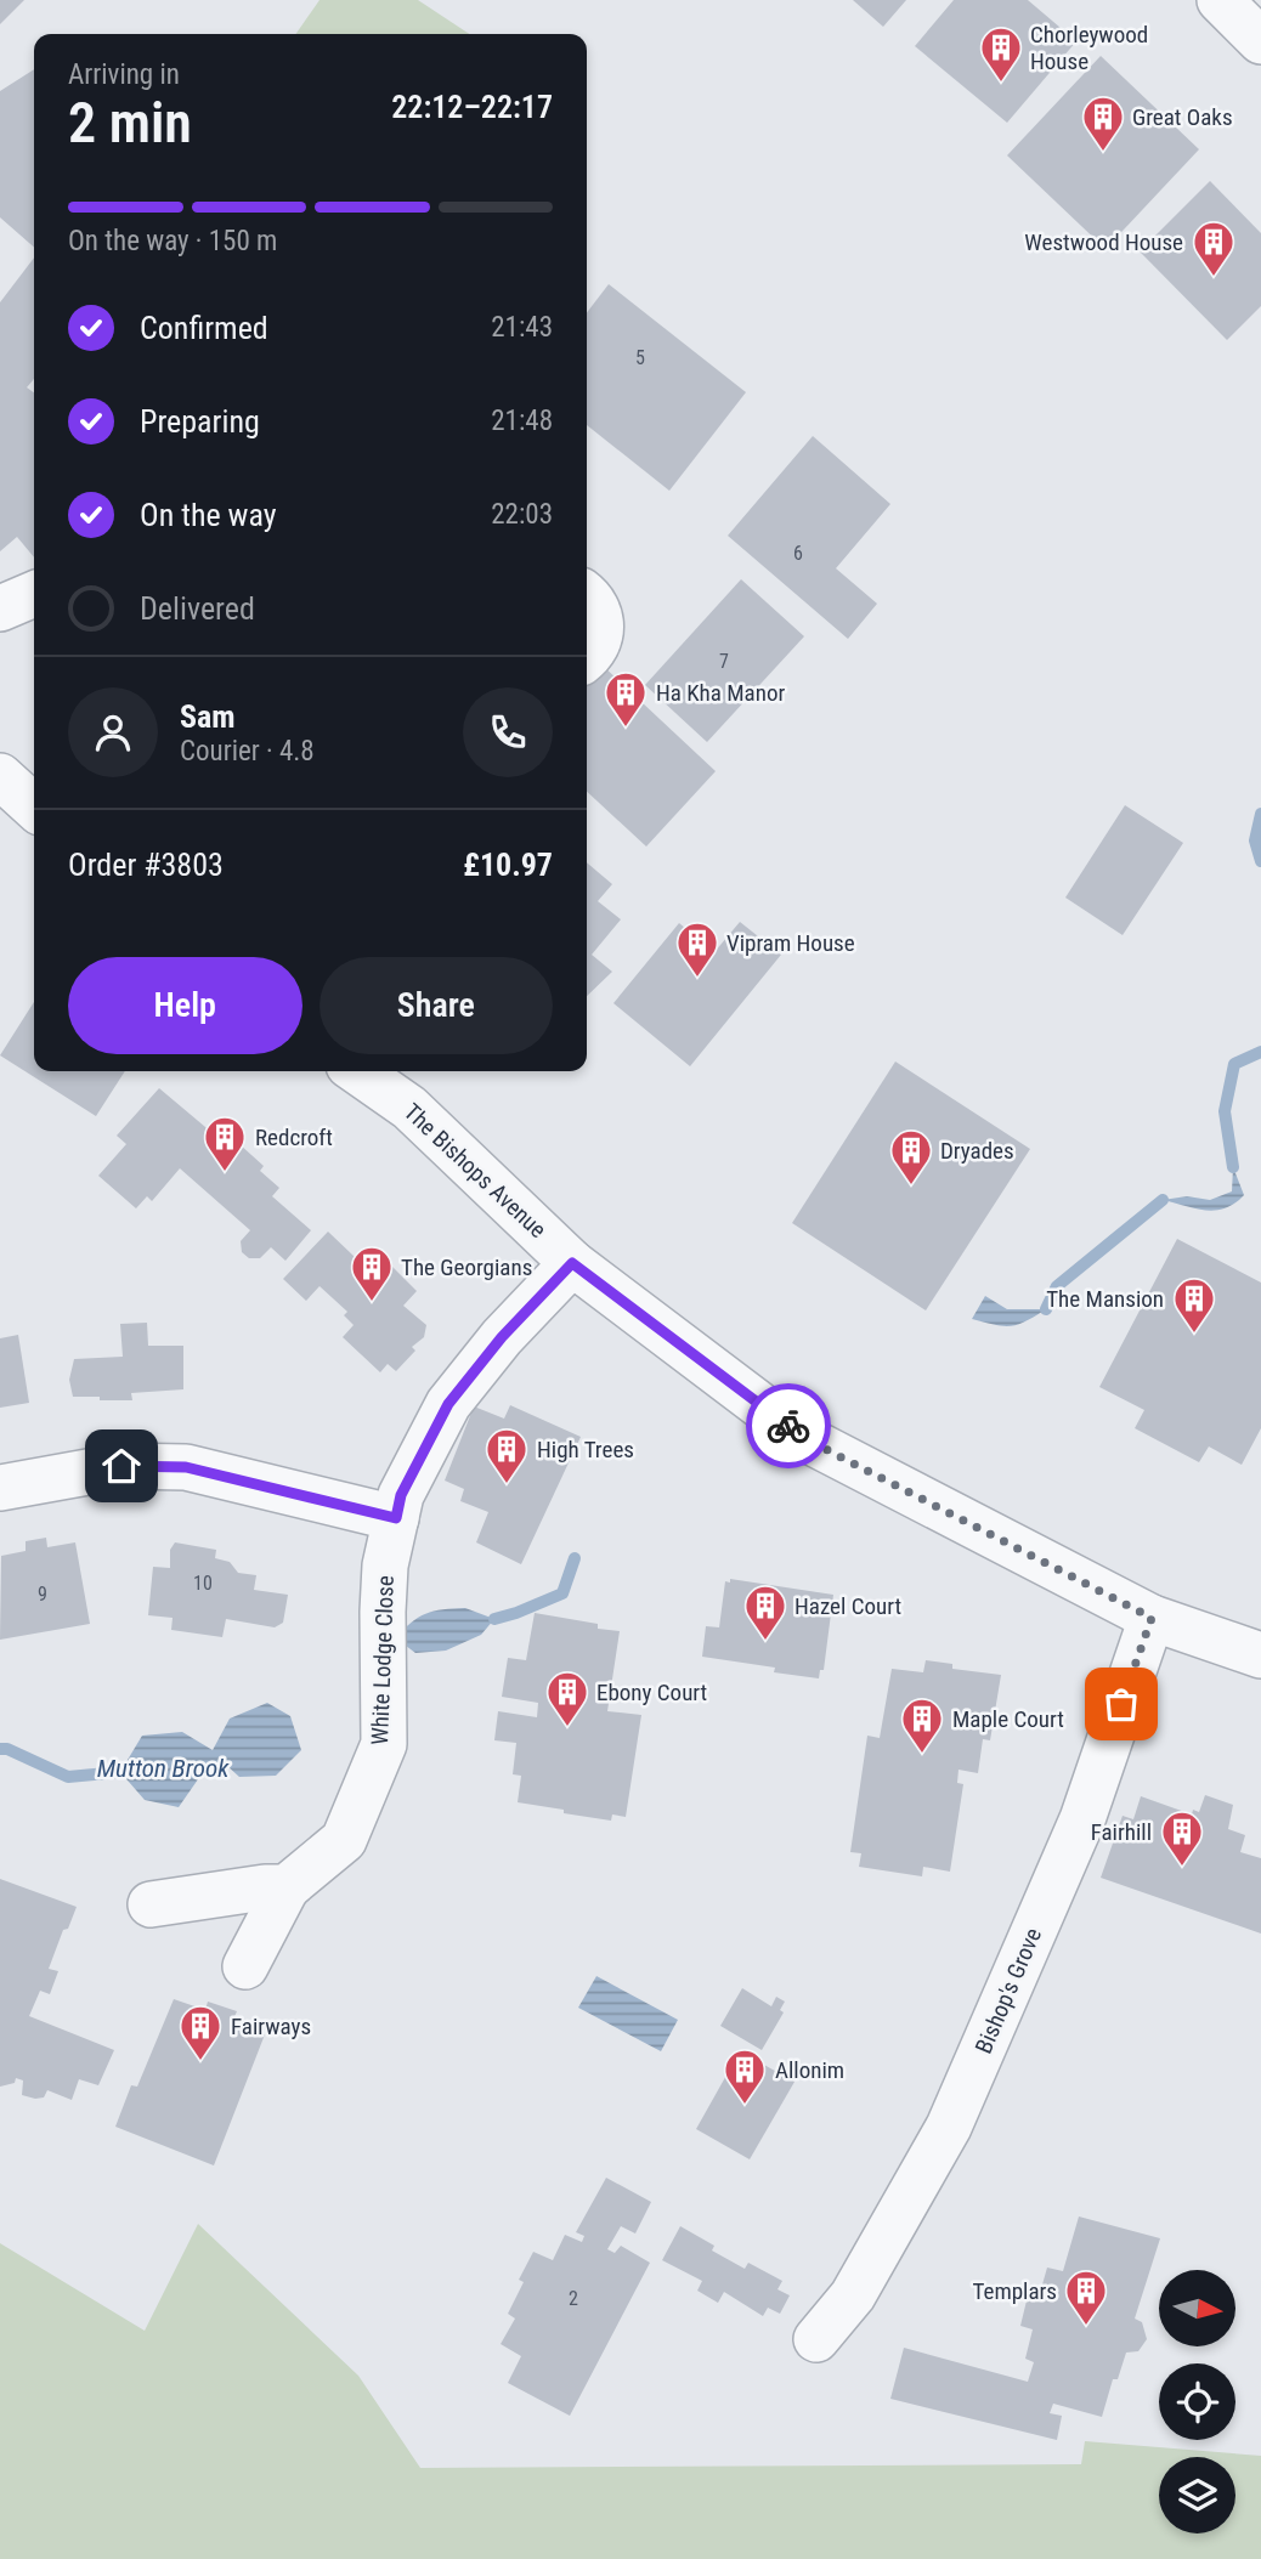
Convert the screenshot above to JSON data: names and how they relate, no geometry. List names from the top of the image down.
{
  "streets": {
    "street": ["The Bishops Avenue", "White Lodge Close", "Bishop's Grove"]
  },
  "crossings": [
    ["The Bishops Avenue", "White Lodge Close"],
    ["The Bishops Avenue", "Bishop's Grove"]
  ],
  "water": ["Mutton Brook"],
  "places": {
    "building": [
      "Chorleywood House",
      "Great Oaks",
      "Westwood House",
      "Ha Kha Manor",
      "Vipram House",
      "Redcroft",
      "Dryades",
      "The Georgians",
      "The Mansion",
      "High Trees",
      "Hazel Court",
      "Ebony Court",
      "Maple Court",
      "Fairhill",
      "Fairways",
      "Allonim",
      "Templars"
    ]
  },
  "house_numbers": [
    "5",
    "6",
    "7",
    "10",
    "9",
    "2"
  ],
  "north": "right",
  "page": {
    "heading": ["2 min", "Arriving in", "22:12–22:17"],
    "panel": [
      "Sam",
      "Courier · 4.8",
      "Order #3803",
      "£10.97"
    ],
    "bar": "On the way · 150 m",
    "list": [
      ["Confirmed", "21:43"],
      ["Preparing", "21:48"],
      ["On the way", "22:03"],
      "Delivered"
    ],
    "buttons": ["Help", "Share"]
  }
}
